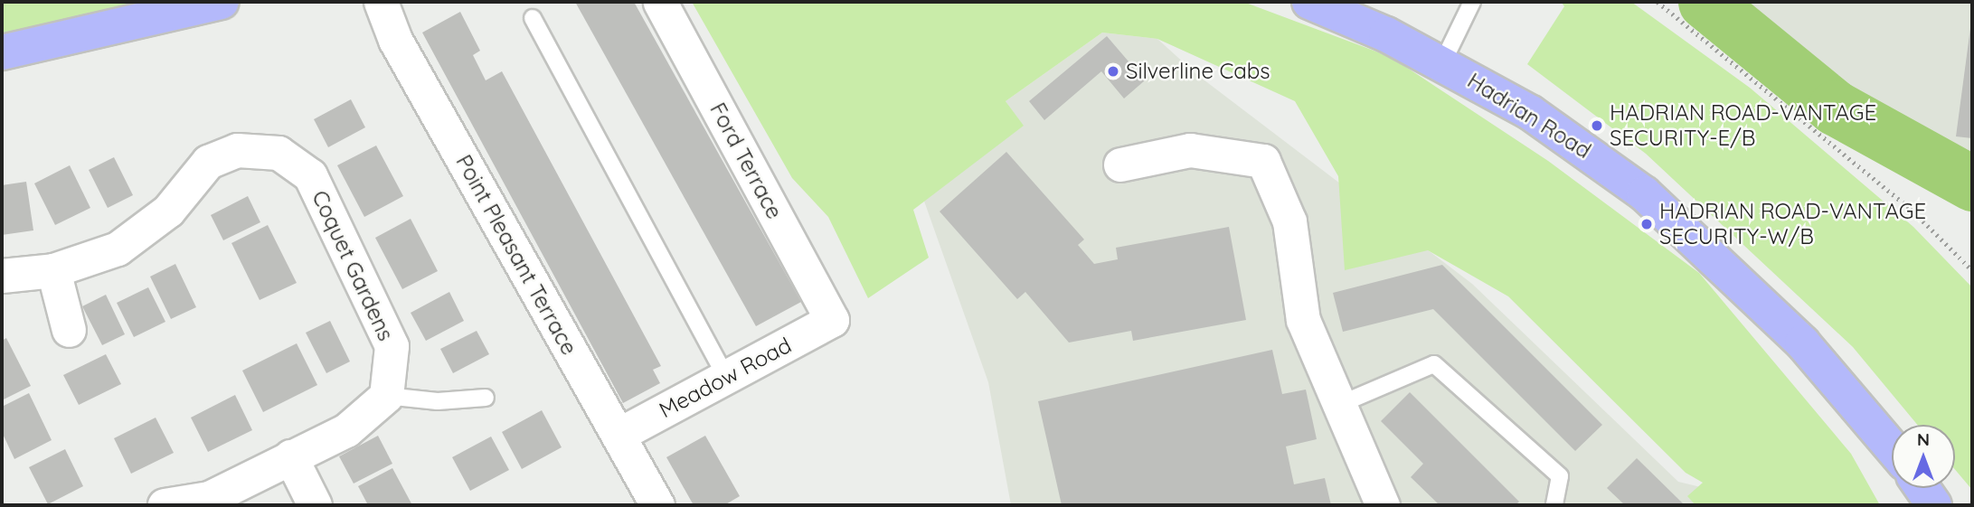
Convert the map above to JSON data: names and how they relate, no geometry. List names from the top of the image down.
{
  "streets": {
    "main road": ["Hadrian Road"],
    "street": [
      "Ford Terrace",
      "Point Pleasant Terrace",
      "Coquet Gardens",
      "Meadow Road"
    ]
  },
  "crossings": [
    ["Ford Terrace", "Meadow Road"],
    ["Point Pleasant Terrace", "Meadow Road"]
  ],
  "places": ["Silverline Cabs", "HADRIAN ROAD-VANTAGE SECURITY-E/B", "HADRIAN ROAD-VANTAGE SECURITY-W/B"],
  "north": "top"
}
